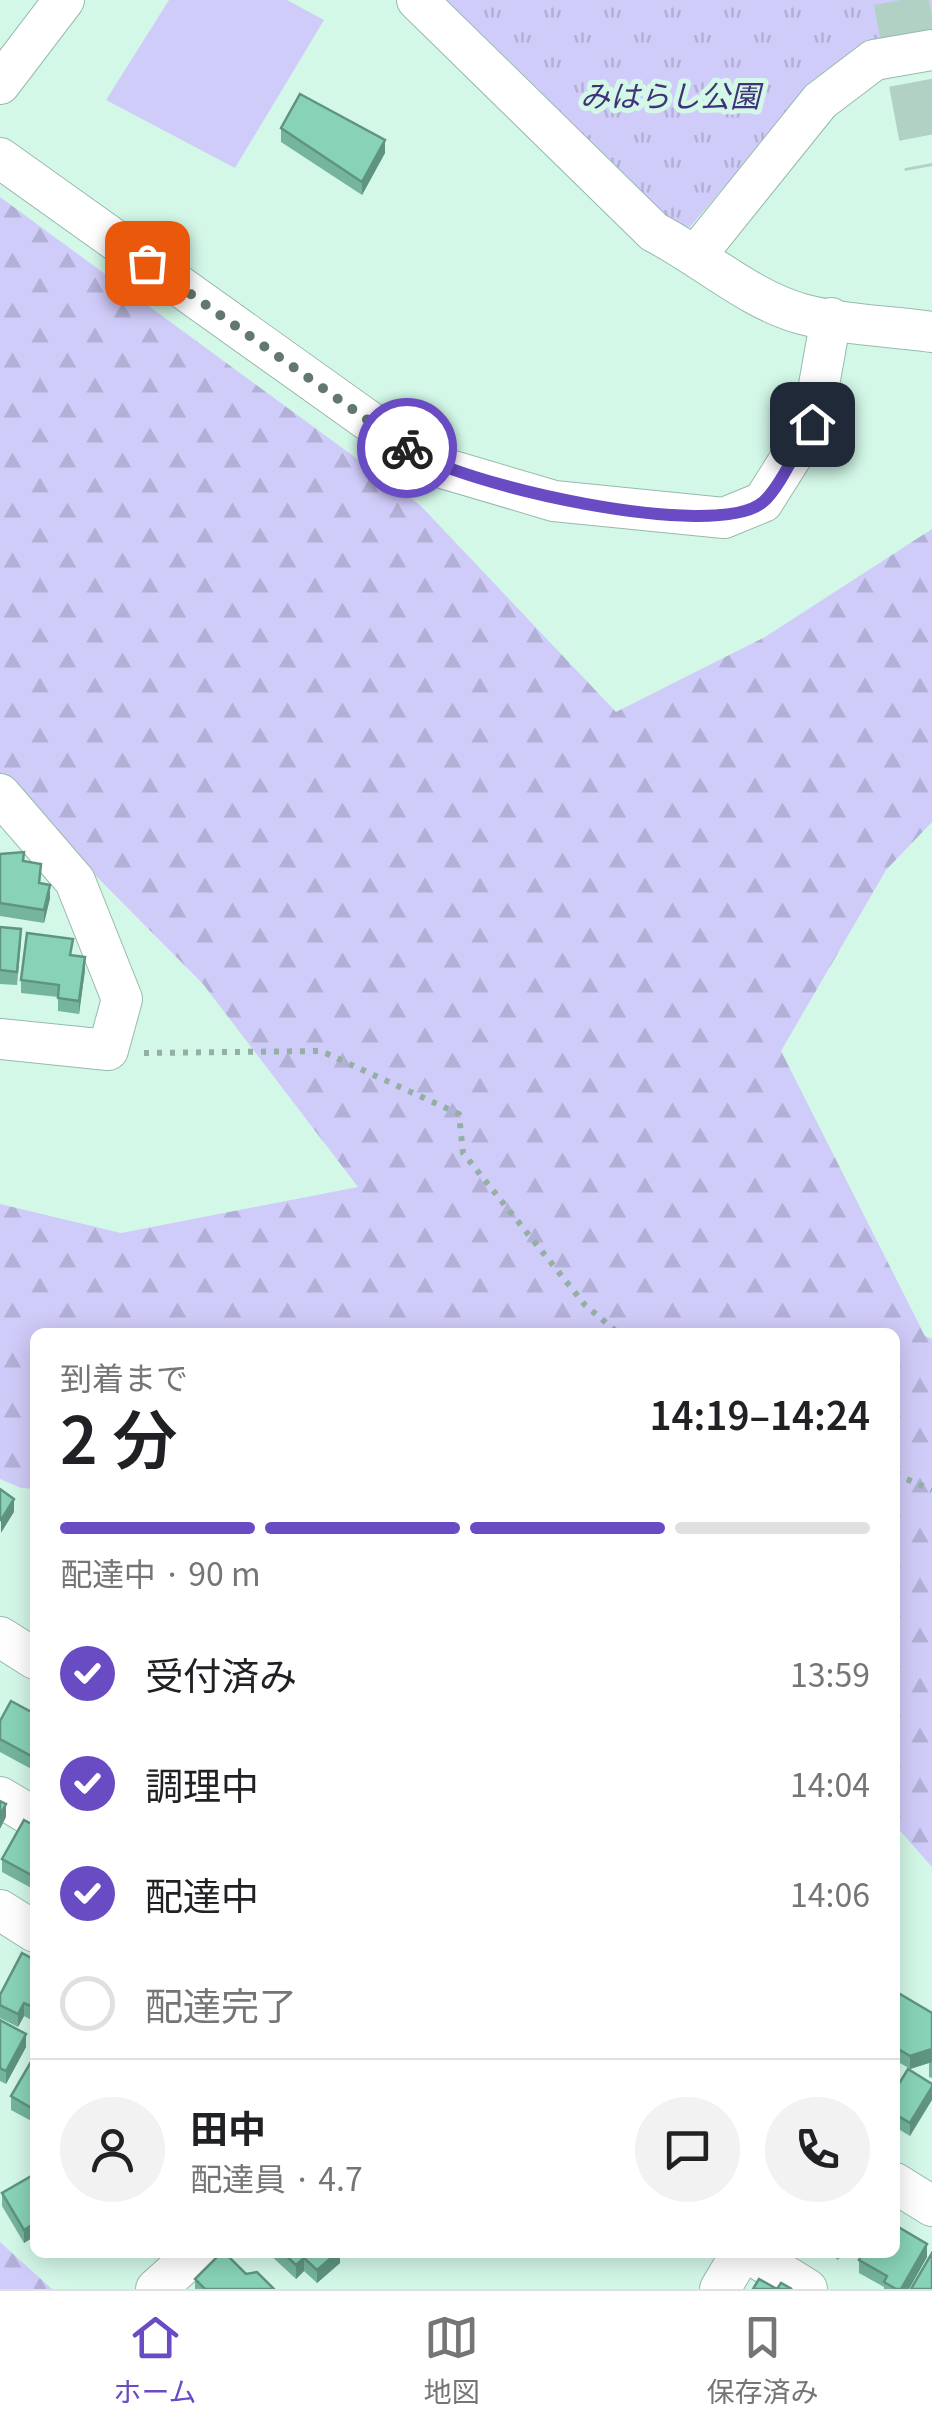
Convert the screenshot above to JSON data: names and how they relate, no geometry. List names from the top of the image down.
{
  "parks": ["みはらし公園"],
  "page": {
    "heading": ["2 分", "到着まで", "14:19–14:24"],
    "panel": ["田中", "配達員 · 4.7"],
    "bar": "配達中 · 90 m",
    "list": [
      ["受付済み", "13:59"],
      ["調理中", "14:04"],
      ["配達中", "14:06"],
      "配達完了"
    ],
    "tabs": ["ホーム", "地図", "保存済み"]
  }
}
